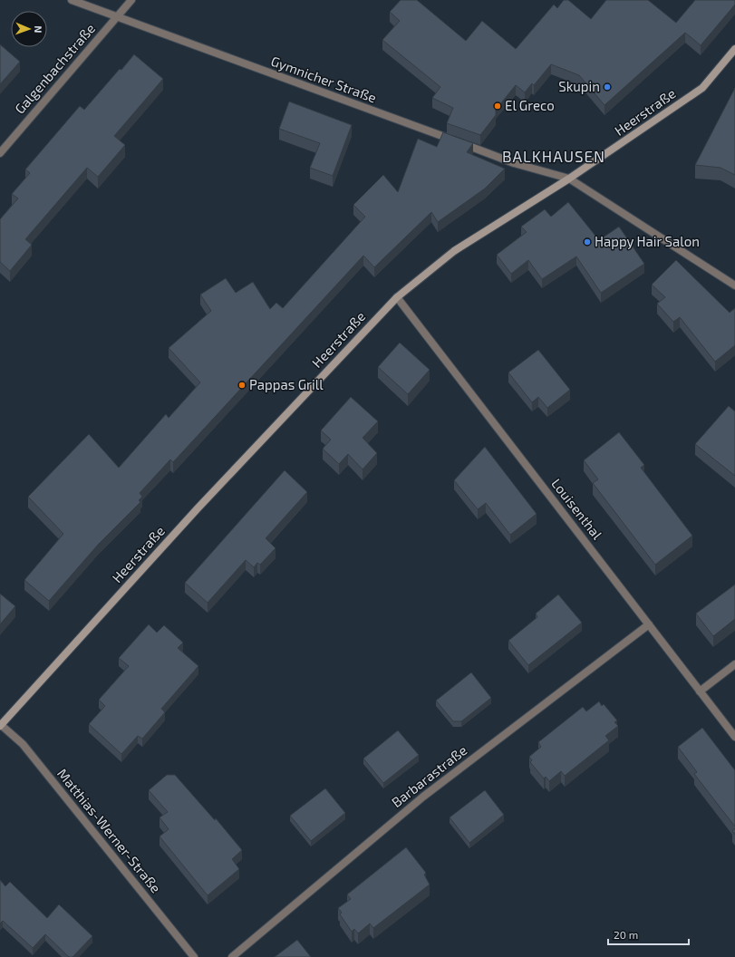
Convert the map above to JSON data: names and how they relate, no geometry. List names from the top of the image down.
{
  "streets": {
    "main road": ["Heerstraße"],
    "street": [
      "Galgenbachstraße",
      "Gymnicher Straße",
      "Louisenthal",
      "Barbarastraße",
      "Matthias-Werner-Straße"
    ]
  },
  "crossings": [
    ["Galgenbachstraße", "Gymnicher Straße"],
    ["Gymnicher Straße", "Heerstraße"],
    ["Heerstraße", "Louisenthal"],
    ["Heerstraße", "Matthias-Werner-Straße"],
    ["Louisenthal", "Barbarastraße"]
  ],
  "districts": ["BALKHAUSEN"],
  "places": [
    "Skupin",
    "El Greco",
    "Happy Hair Salon",
    "Pappas Grill"
  ],
  "scale_bar": "20 m",
  "north": "right"
}
